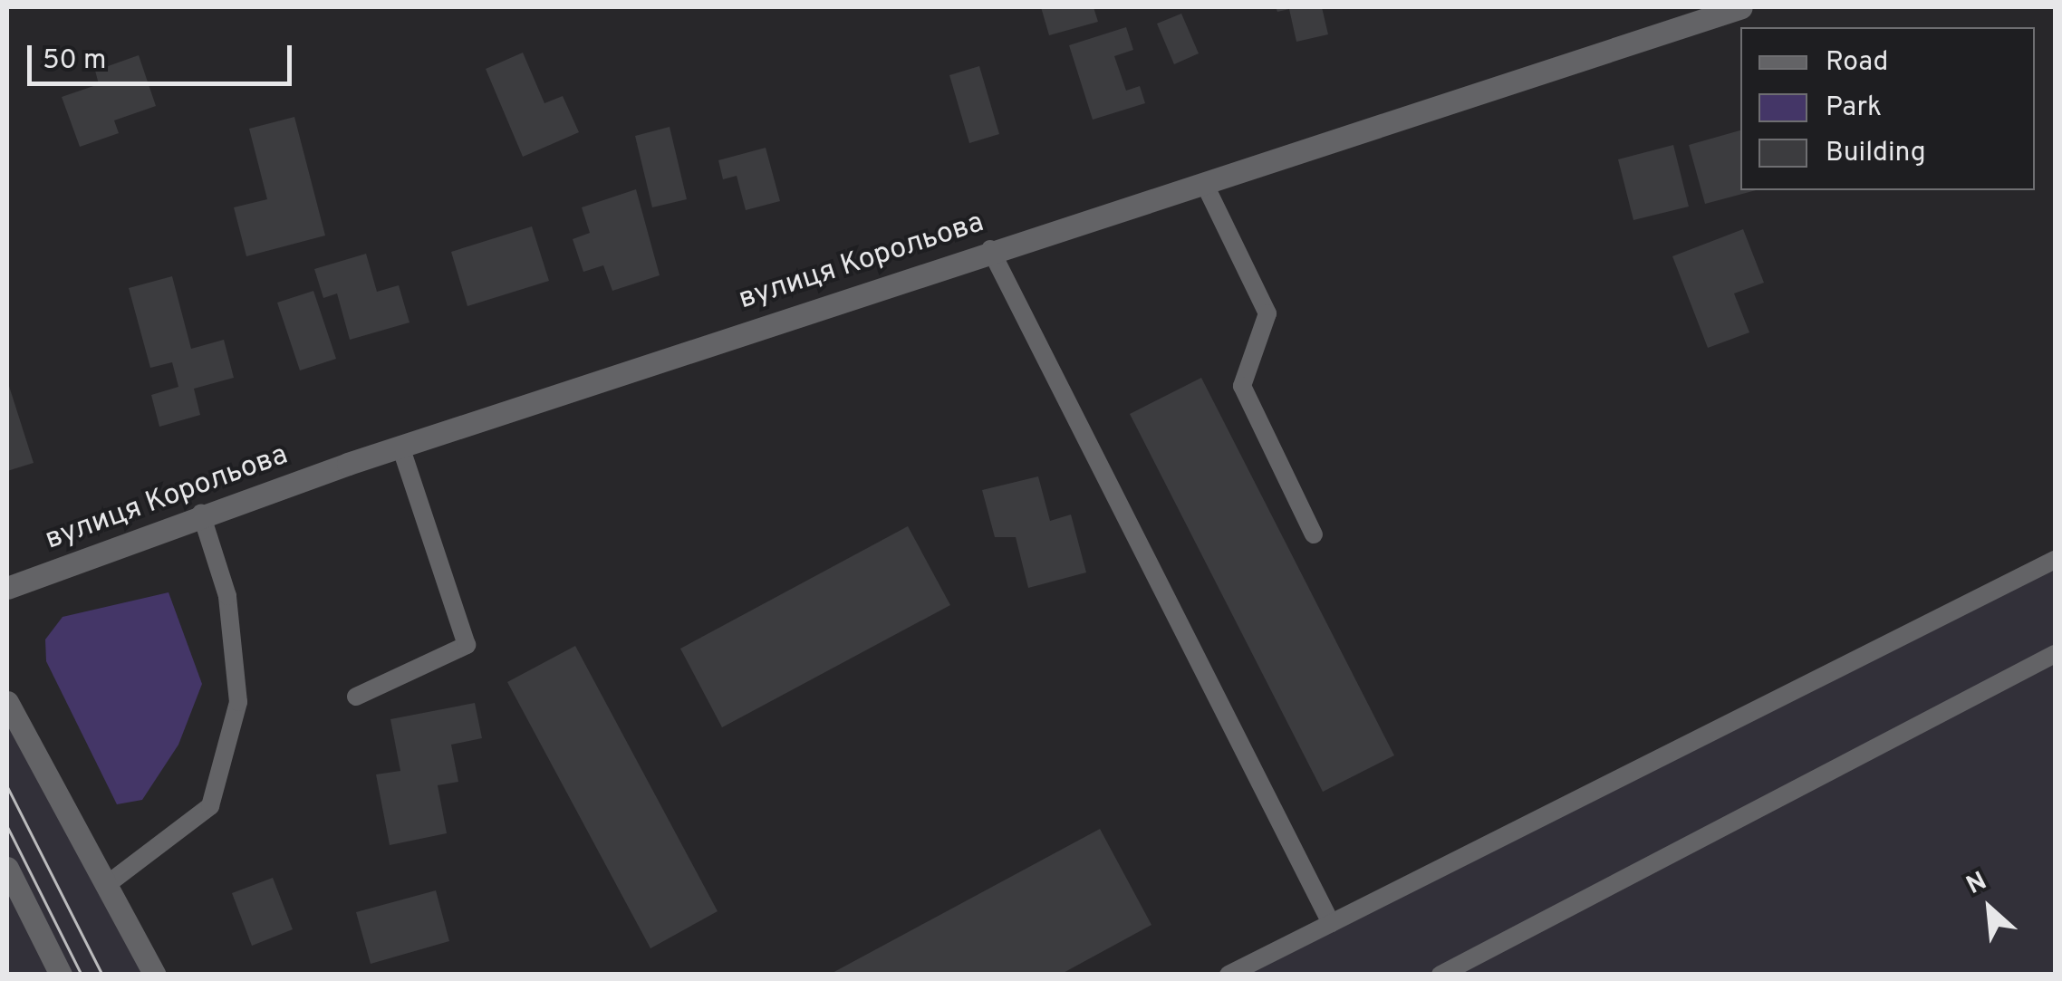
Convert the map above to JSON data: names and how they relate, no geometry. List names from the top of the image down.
{
  "streets": {
    "main road": ["вулиця Корольова"]
  },
  "legend": ["Road", "Park", "Building"],
  "scale_bar": "50 m",
  "north": "top left"
}
